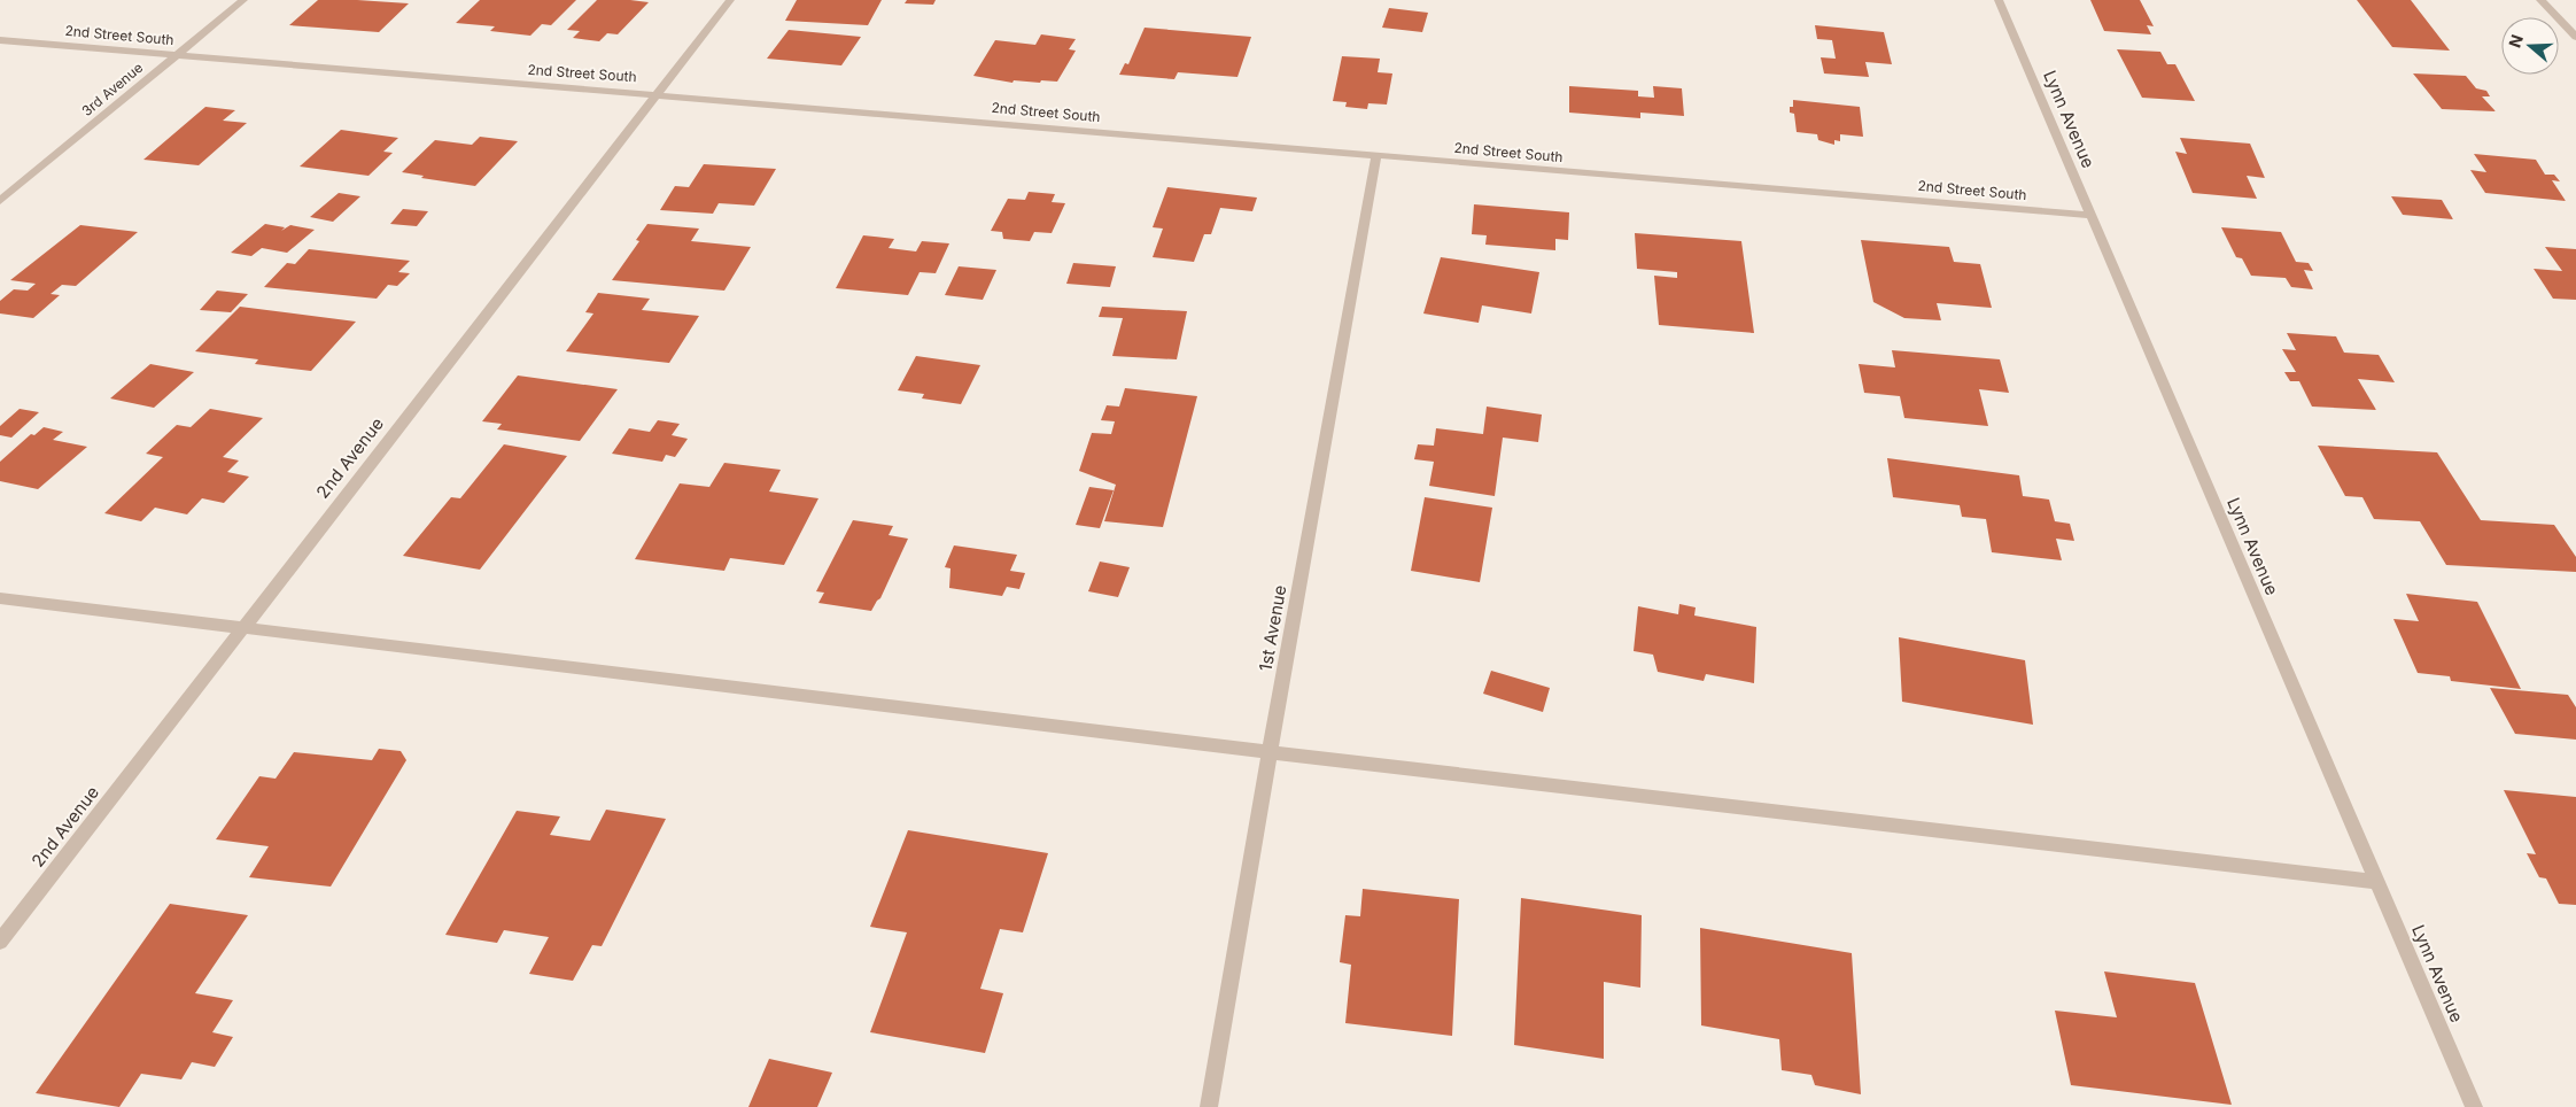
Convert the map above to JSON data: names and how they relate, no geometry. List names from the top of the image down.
{
  "streets": {
    "street": [
      "2nd Street South",
      "3rd Avenue",
      "Lynn Avenue",
      "2nd Avenue",
      "1st Avenue"
    ]
  },
  "crossings": [
    ["2nd Street South", "3rd Avenue"],
    ["2nd Street South", "Lynn Avenue"],
    ["2nd Street South", "2nd Avenue"],
    ["2nd Street South", "1st Avenue"]
  ],
  "north": "left"
}
